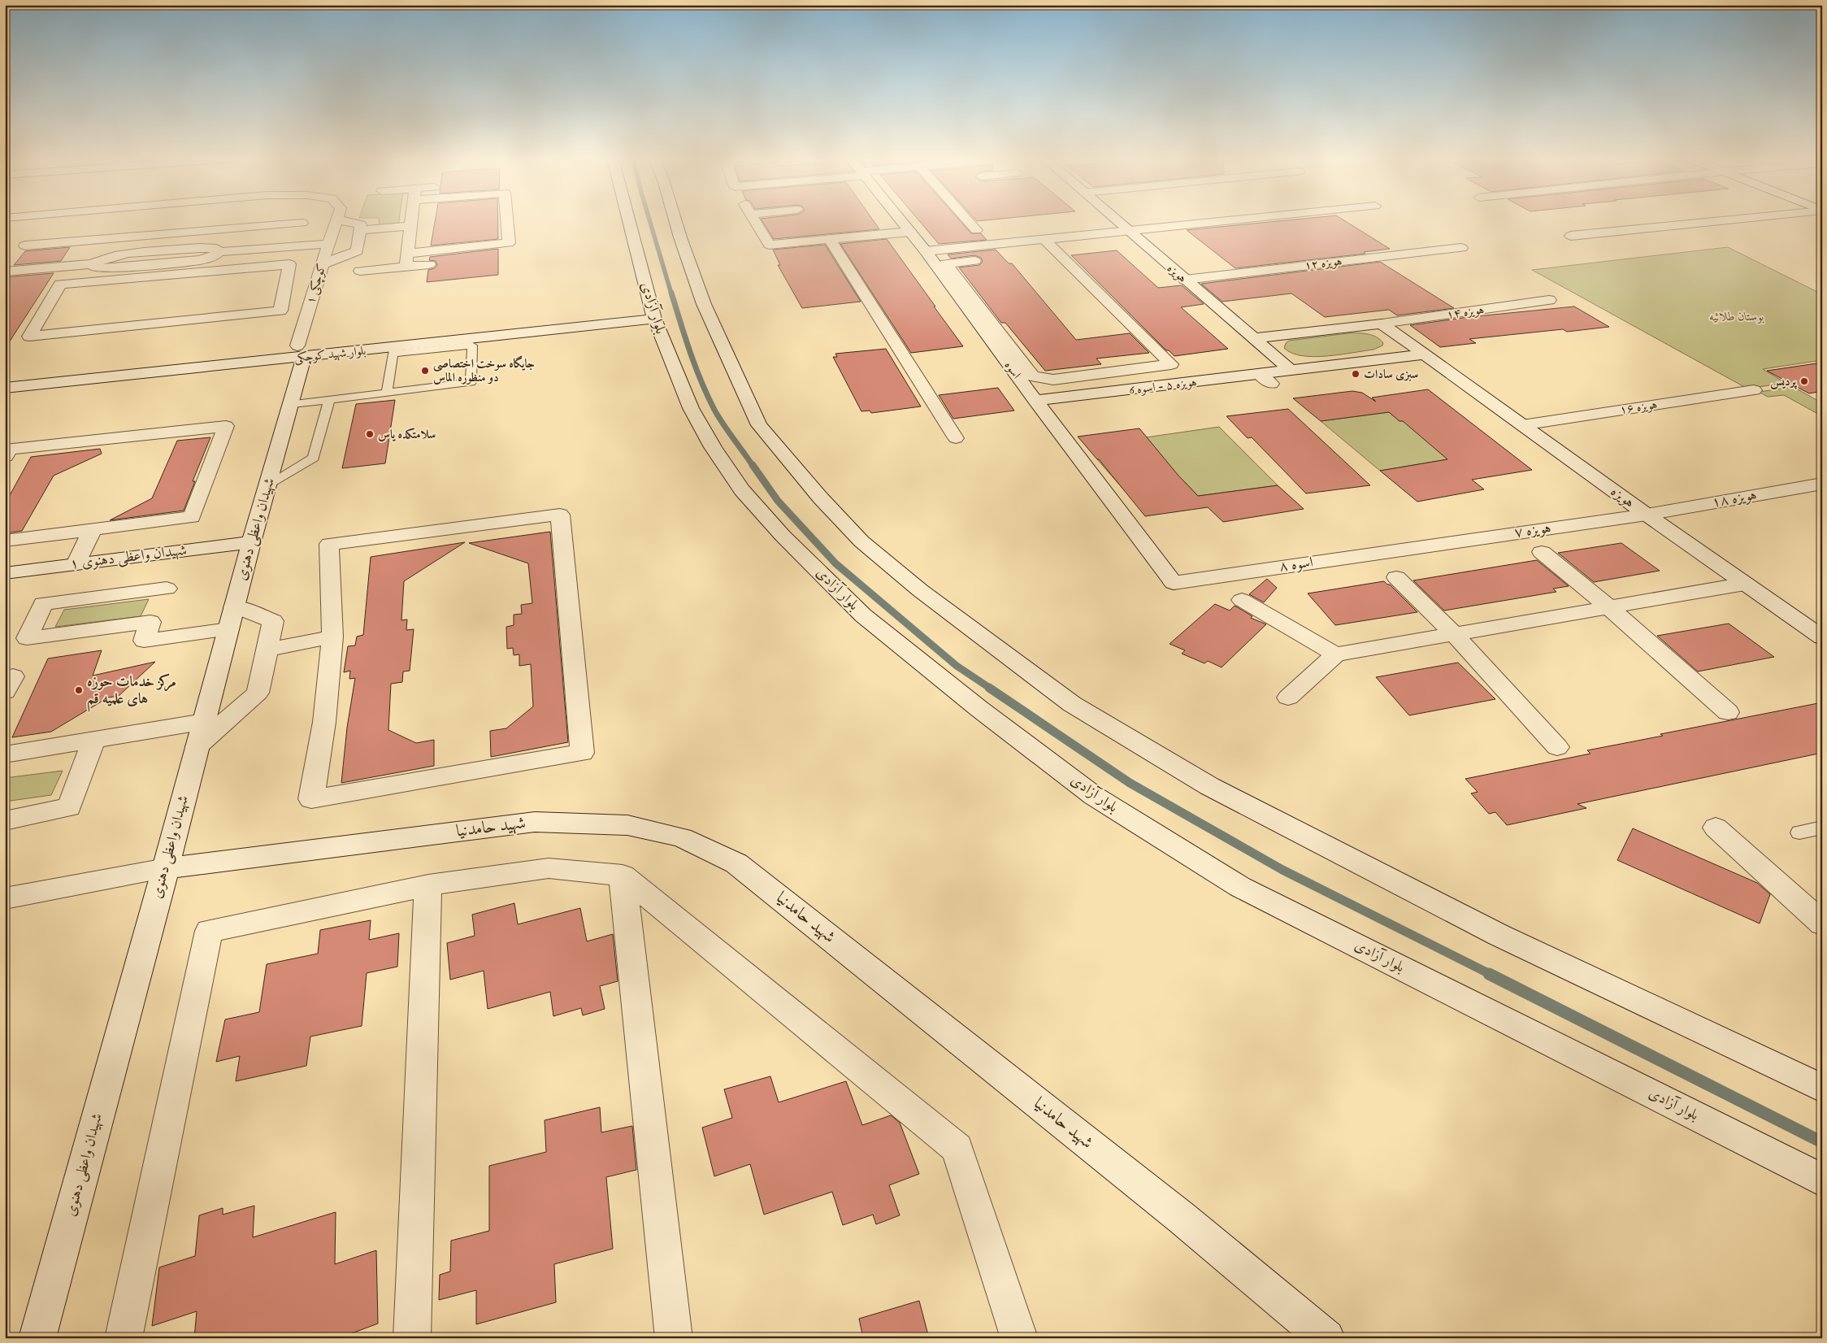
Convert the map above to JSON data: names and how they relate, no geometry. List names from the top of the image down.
{
  "streets": {
    "street": [
      "هویزه ۱۲",
      "هویزه",
      "کوچکی ۱",
      "بلوار آزادی",
      "هویزه ۱۴",
      "بلوار شهید کوچکی",
      "اسوه",
      "هویزه ۵ - اسوه 6",
      "هویزه ‍۱۶",
      "هویزه ‍۱۸",
      "شهیدان واعظی دهنوی",
      "هویزه ۷",
      "شهیدان واعظی دهنوی ۱",
      "اسوه ۸",
      "شهید حامدنیا"
    ]
  },
  "crossings": [
    ["هویزه ۱۲", "هویزه"],
    ["هویزه", "هویزه ۱۴"],
    ["هویزه", "هویزه ۵ - اسوه 6"],
    ["هویزه", "هویزه ‍۱۶"],
    ["هویزه", "هویزه ‍۱۸"],
    ["هویزه", "هویزه ۷"],
    ["کوچکی ۱", "بلوار شهید کوچکی"],
    ["کوچکی ۱", "شهیدان واعظی دهنوی"],
    ["بلوار آزادی", "بلوار شهید کوچکی"],
    ["بلوار شهید کوچکی", "شهیدان واعظی دهنوی"],
    ["اسوه", "هویزه ۵ - اسوه 6"],
    ["اسوه", "اسوه ۸"],
    ["هویزه ‍۱۸", "هویزه ۷"],
    ["شهیدان واعظی دهنوی", "شهیدان واعظی دهنوی ۱"],
    ["شهیدان واعظی دهنوی", "شهید حامدنیا"],
    ["هویزه ۷", "اسوه ۸"]
  ],
  "parks": ["بوستان طلائیه"],
  "places": [
    "جایگاه سوخت اختصاصی دو منظوره الماس",
    "سبزی سادات",
    "پردیس",
    "سلامتکده یاس",
    "مرکز خدمات حوزه های علمیه قم"
  ]
}
